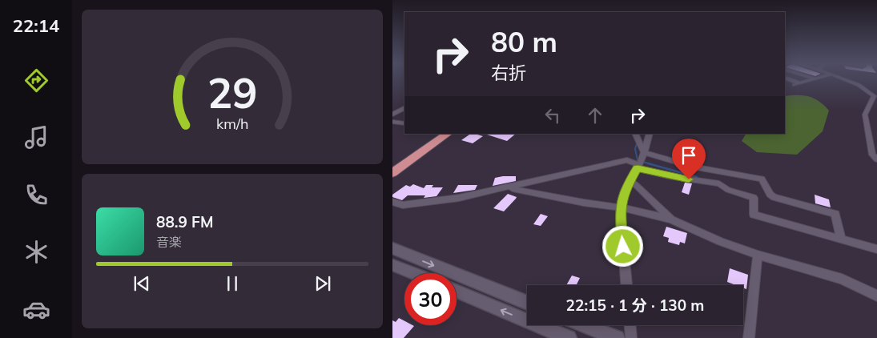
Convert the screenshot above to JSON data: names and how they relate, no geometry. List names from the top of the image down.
{
  "page": {
    "tabs": "22:14",
    "turn": ["80 m", "右折"],
    "song": ["88.9 FM", "音楽"],
    "limit": "30",
    "trip": "22:15 · 1 分 · 130 m",
    "gauge": ["29", "km/h"]
  }
}
